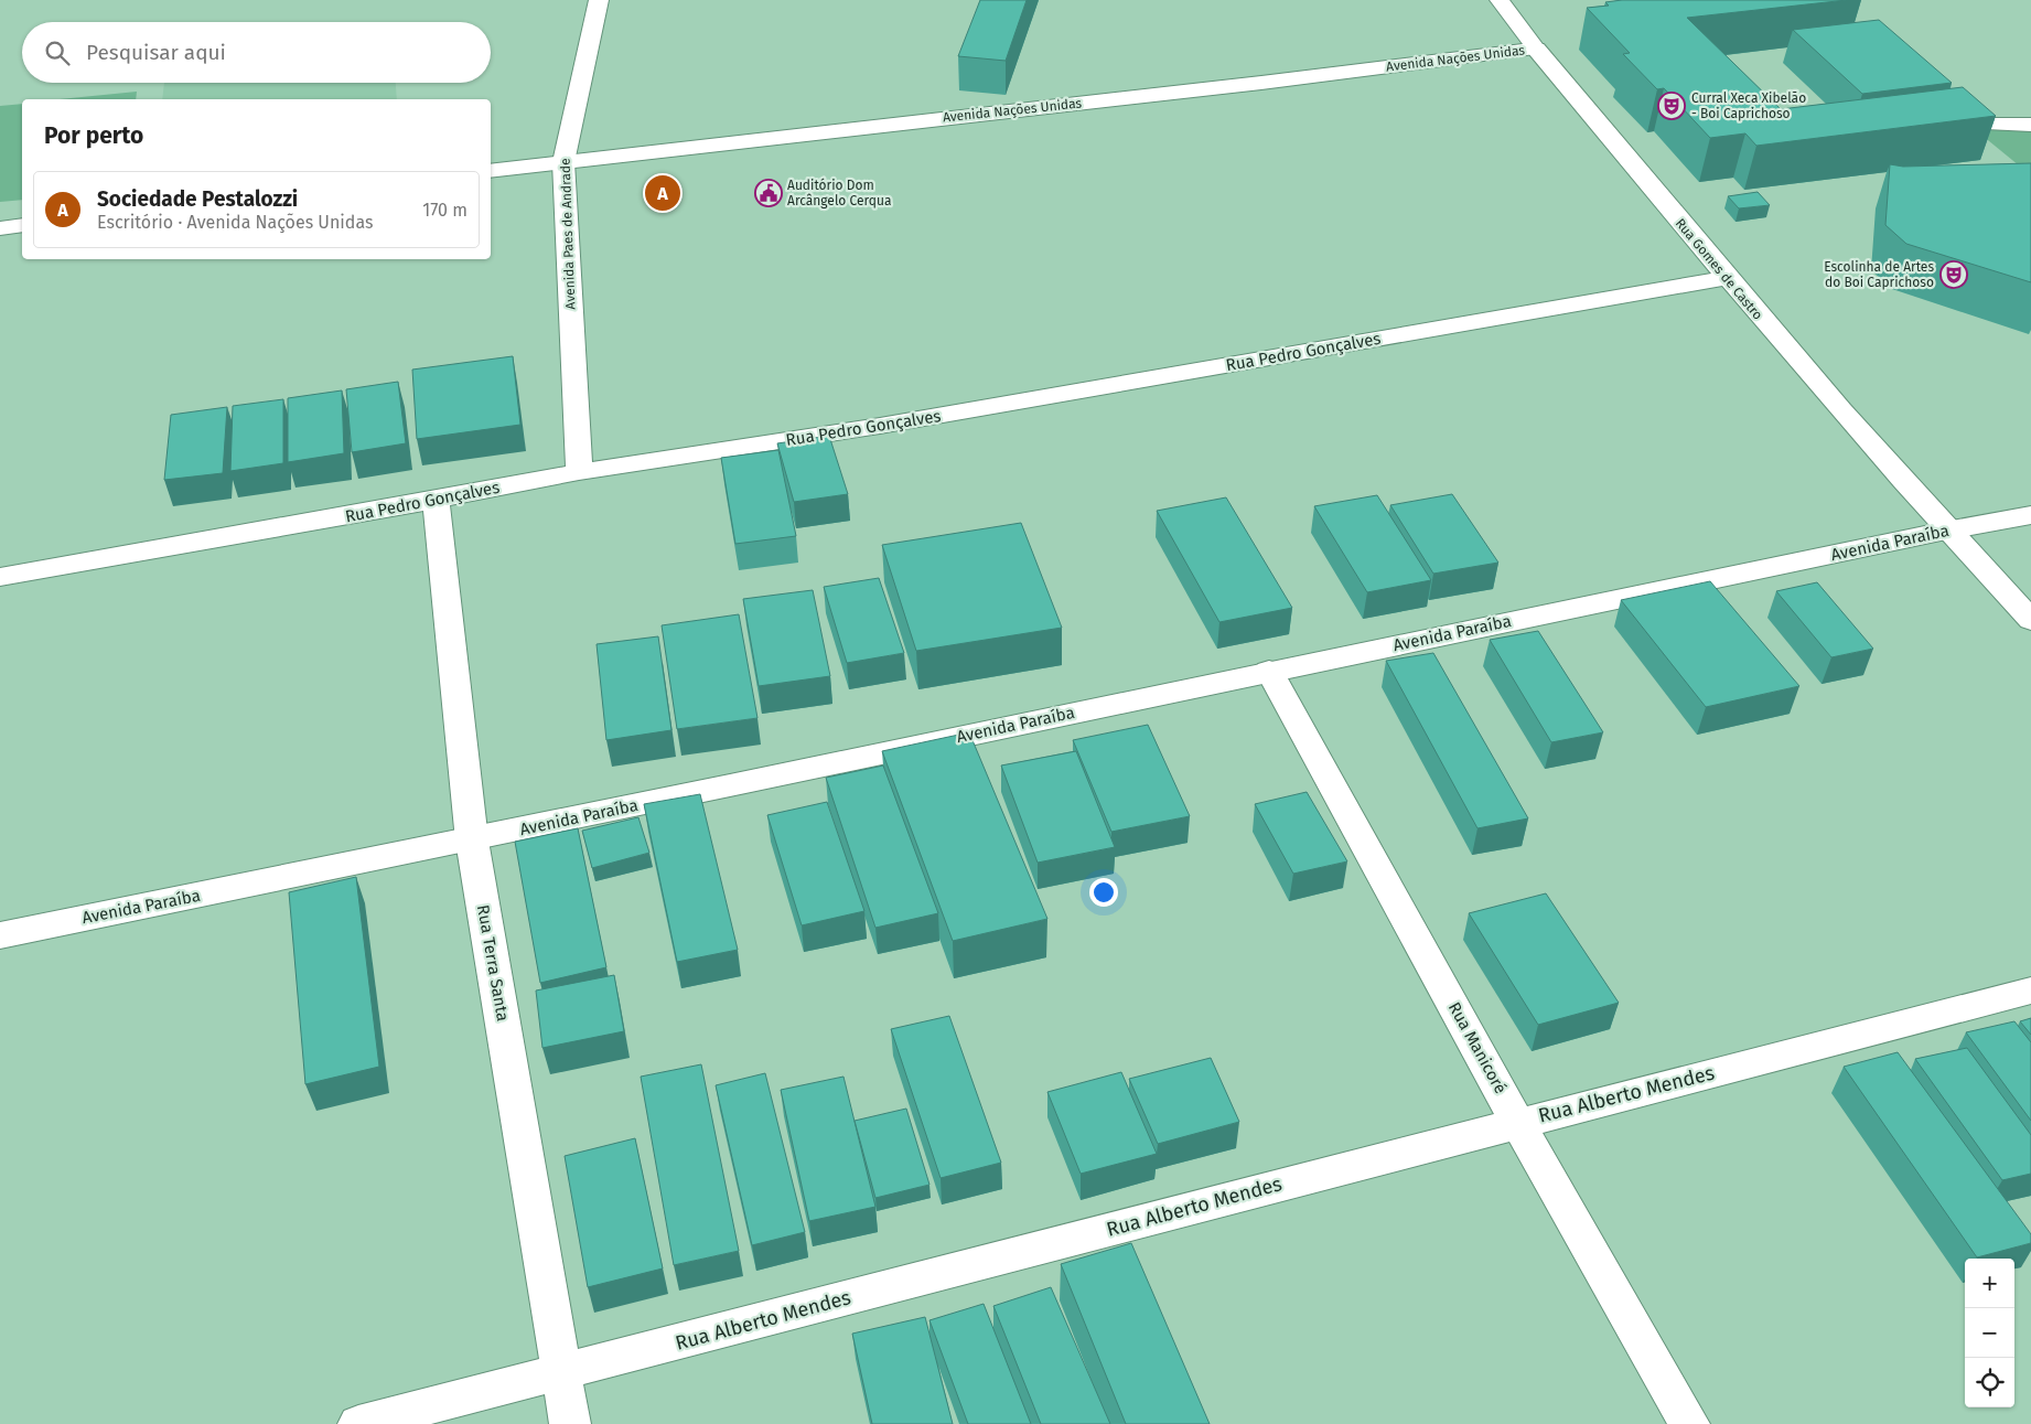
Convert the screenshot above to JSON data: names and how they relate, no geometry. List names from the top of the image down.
{
  "streets": {
    "street": [
      "Avenida Nações Unidas",
      "Avenida Paes de Andrade",
      "Rua Gomes de Castro",
      "Rua Pedro Gonçalves",
      "Avenida Paraíba",
      "Rua Terra Santa",
      "Rua Manicoré",
      "Rua Alberto Mendes"
    ]
  },
  "crossings": [
    ["Avenida Nações Unidas", "Avenida Paes de Andrade"],
    ["Avenida Nações Unidas", "Rua Gomes de Castro"],
    ["Avenida Paes de Andrade", "Rua Pedro Gonçalves"],
    ["Rua Gomes de Castro", "Rua Pedro Gonçalves"],
    ["Rua Gomes de Castro", "Avenida Paraíba"],
    ["Rua Pedro Gonçalves", "Rua Terra Santa"],
    ["Avenida Paraíba", "Rua Terra Santa"],
    ["Avenida Paraíba", "Rua Manicoré"],
    ["Rua Terra Santa", "Rua Alberto Mendes"],
    ["Rua Manicoré", "Rua Alberto Mendes"]
  ],
  "places": {
    "theatre": ["Curral Xeca Xibelão - Boi Caprichoso", "Escolinha de Artes do Boi Caprichoso"],
    "public building": ["Auditório Dom Arcângelo Cerqua"]
  },
  "page": {
    "search": "Pesquisar aqui",
    "heading": "Por perto",
    "list": [
      {
        "mark": "A",
        "name": "Sociedade Pestalozzi",
        "note": "Escritório · Avenida Nações Unidas",
        "value": "170 m"
      }
    ],
    "pins": "A",
    "map_buttons": ["+", "−"]
  }
}
